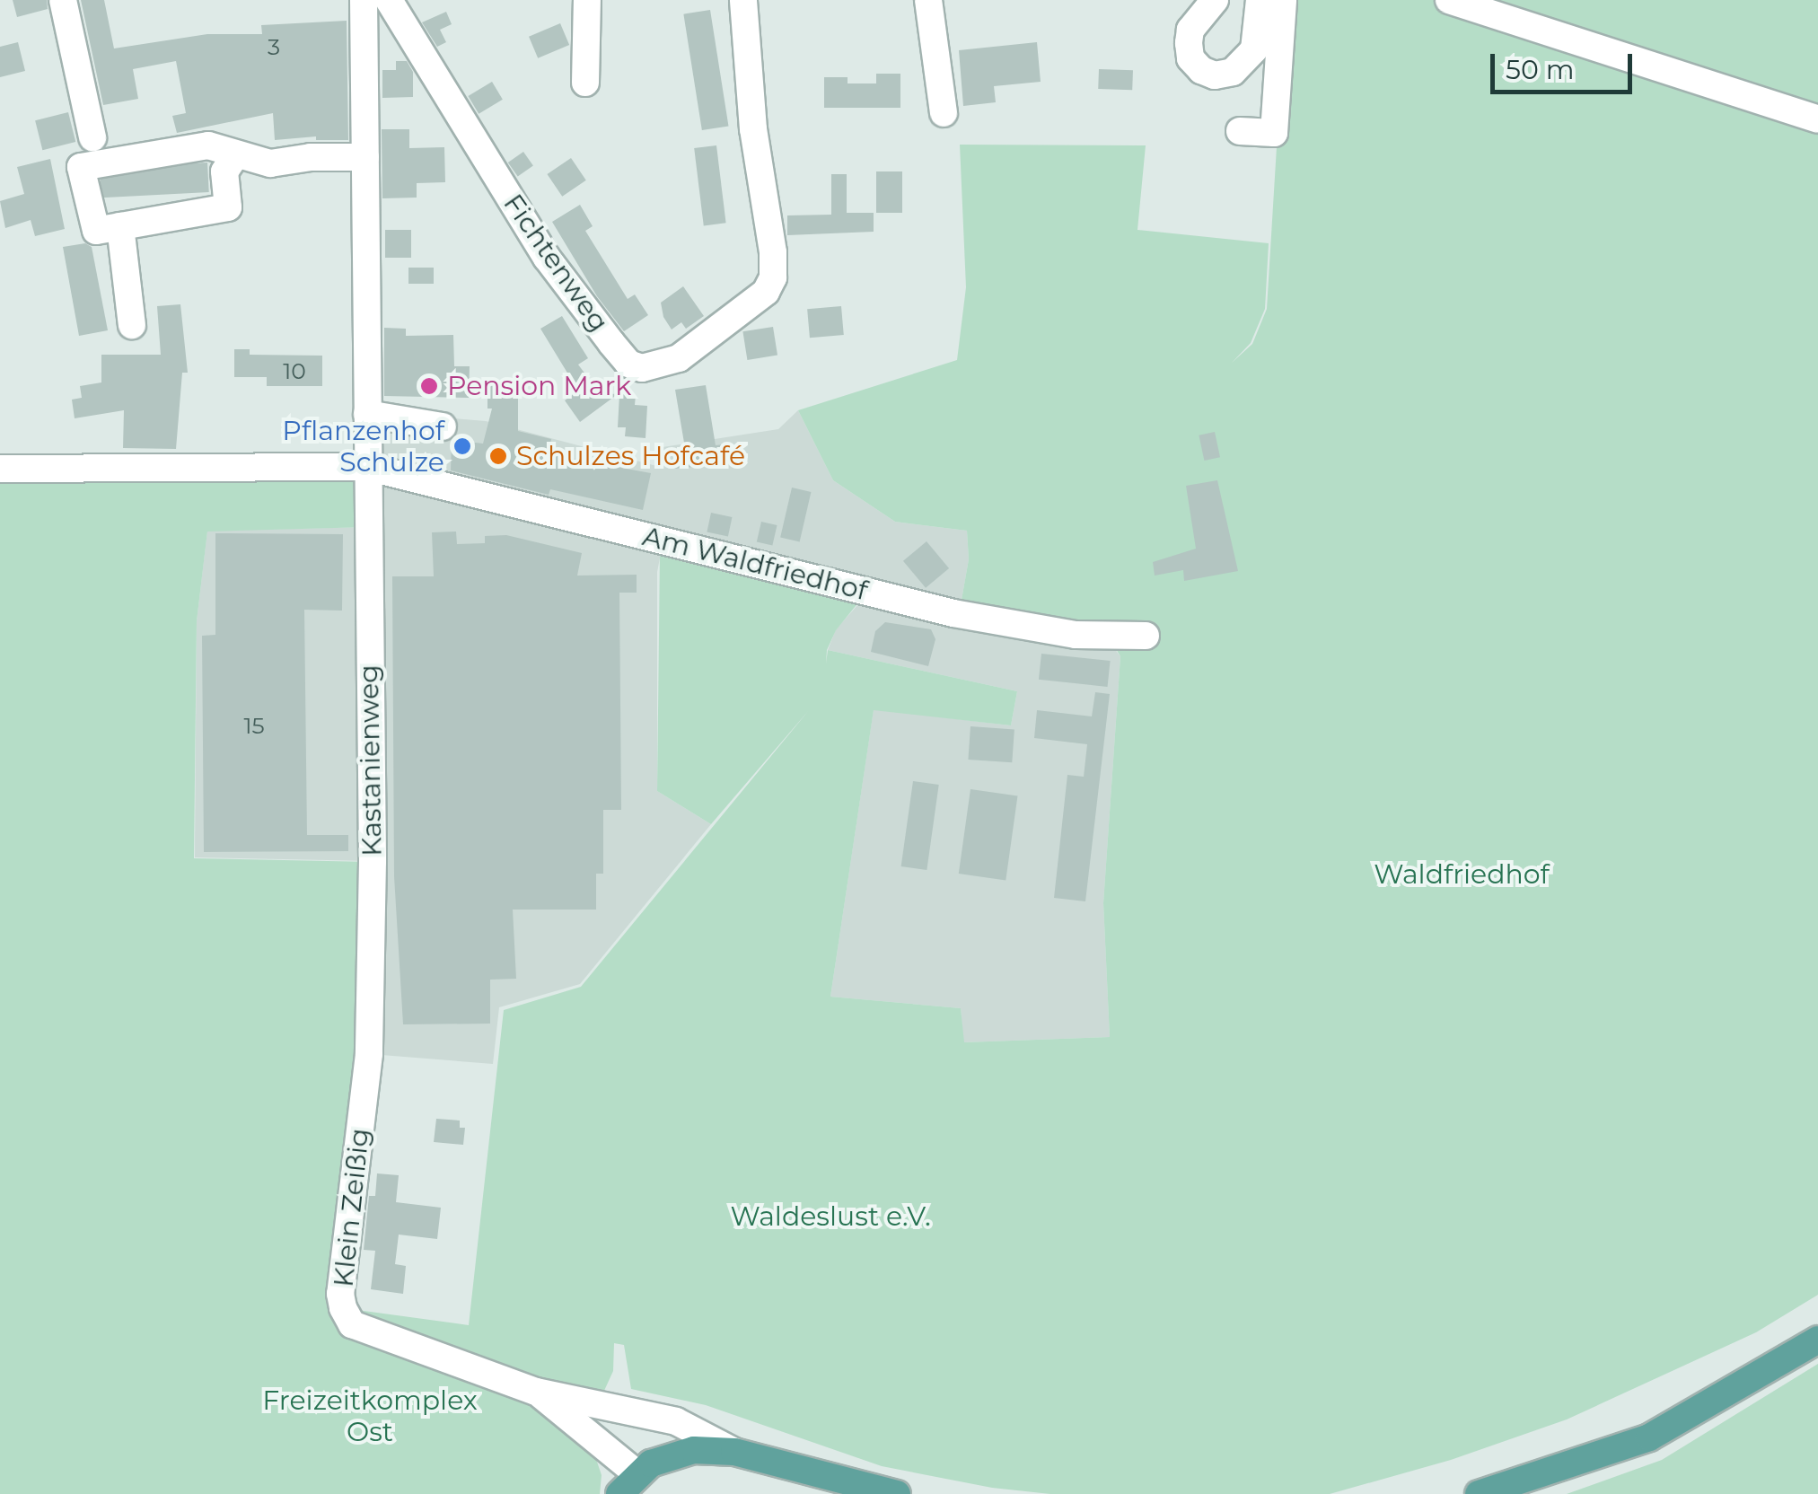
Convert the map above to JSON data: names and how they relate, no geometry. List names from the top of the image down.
{
  "streets": {
    "street": [
      "Fichtenweg",
      "Am Waldfriedhof",
      "Kastanienweg",
      "Klein Zeißig"
    ]
  },
  "crossings": [
    ["Am Waldfriedhof", "Kastanienweg"],
    ["Kastanienweg", "Klein Zeißig"]
  ],
  "parks": ["Waldfriedhof", "Waldeslust e.V.", "Freizeitkomplex Ost"],
  "places": ["Pension Mark", "Pflanzenhof Schulze", "Schulzes Hofcafé"],
  "house_numbers": ["3", "10", "15"],
  "scale_bar": "50 m"
}
